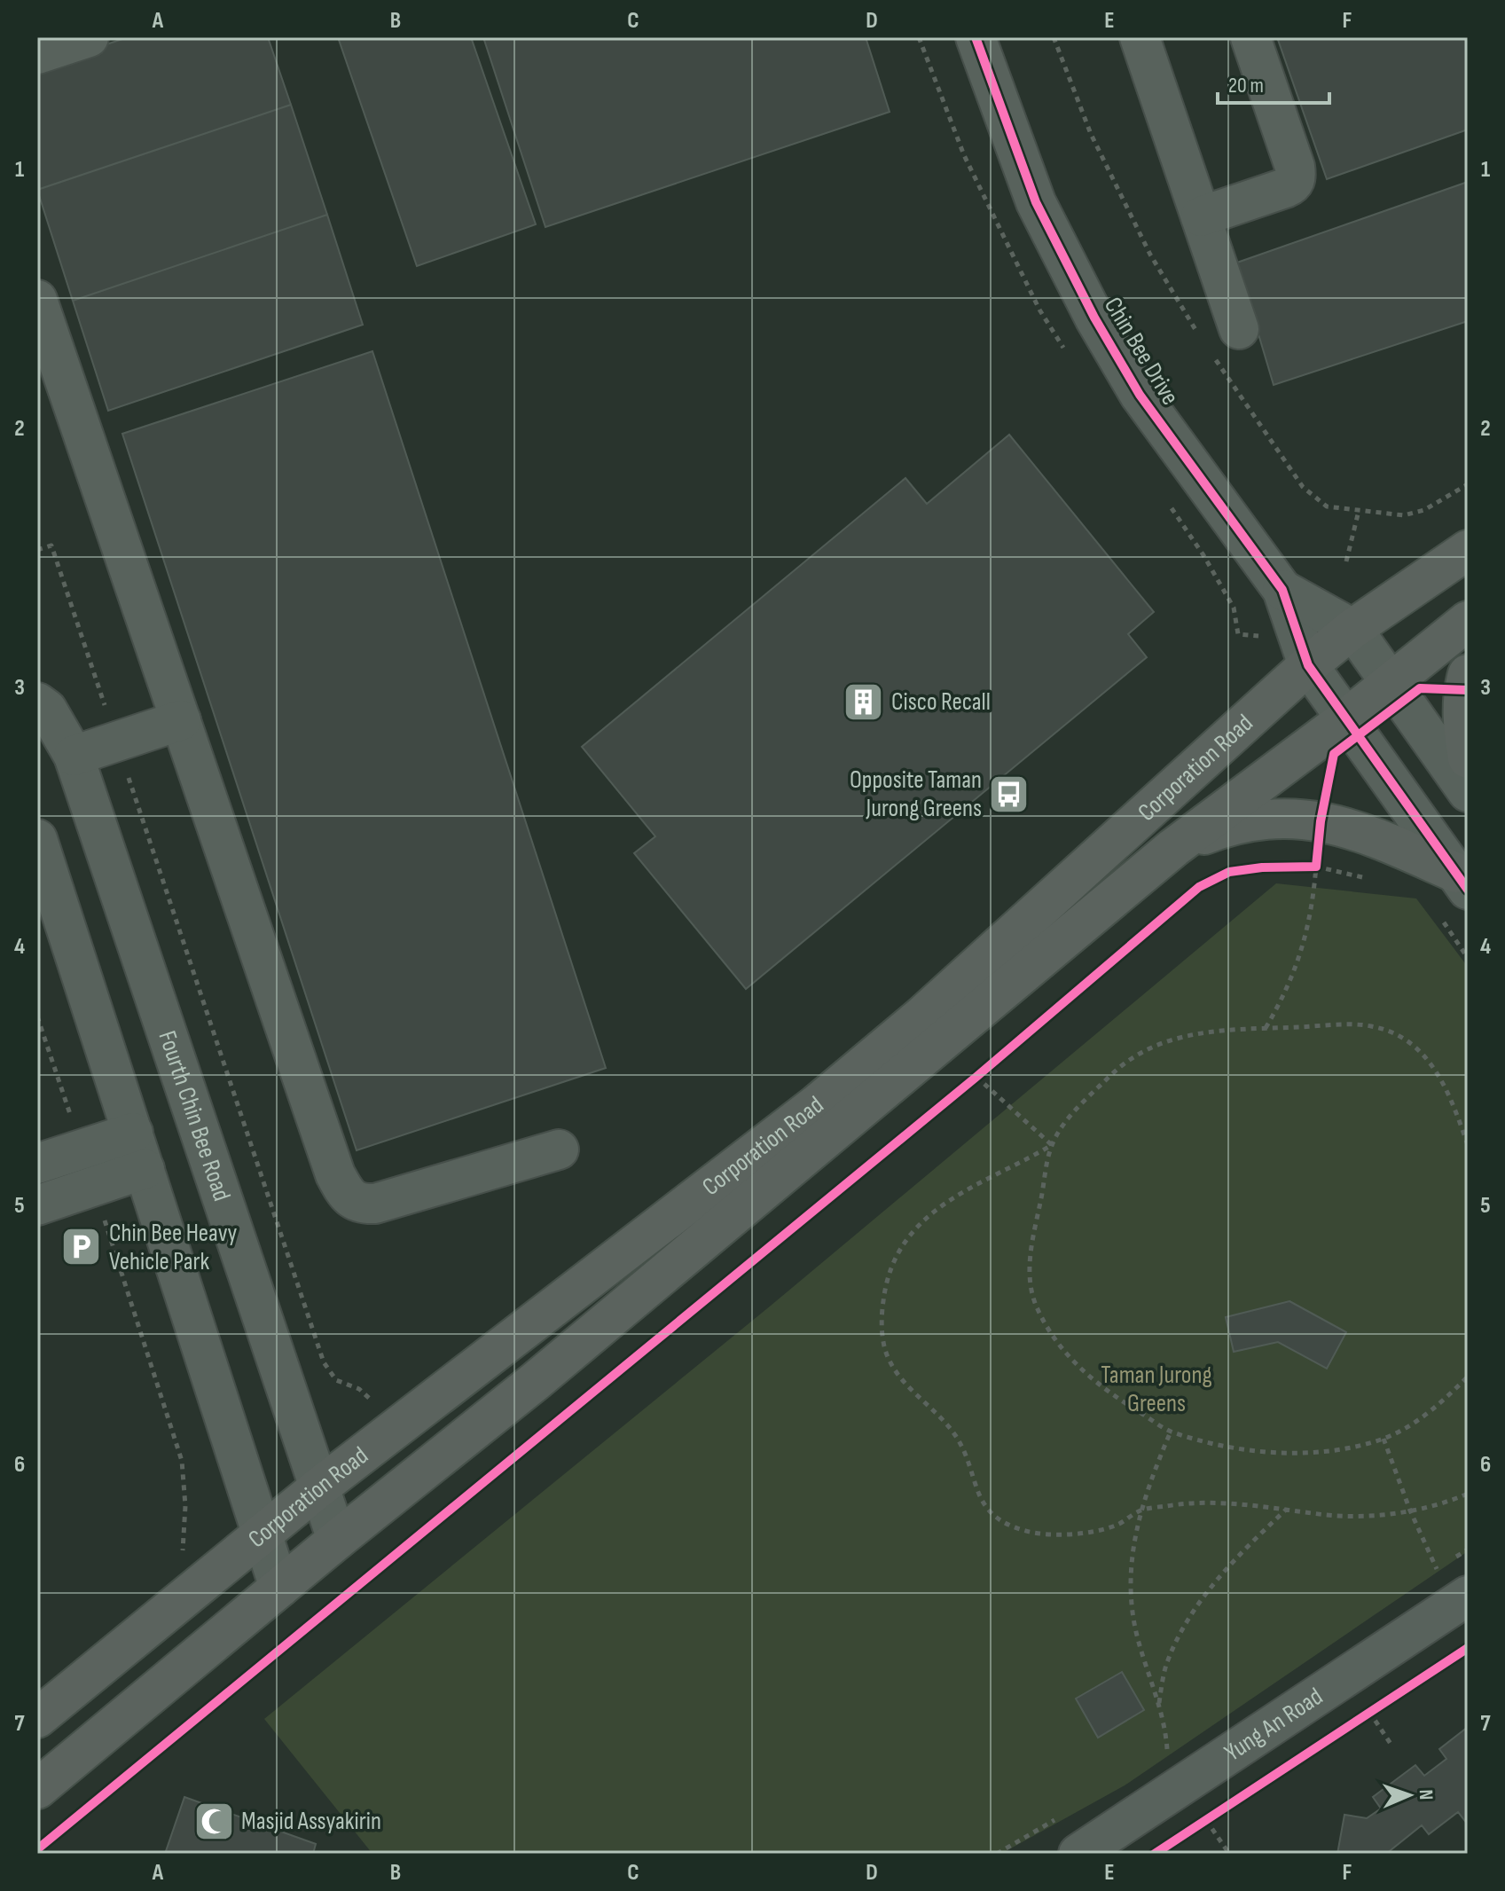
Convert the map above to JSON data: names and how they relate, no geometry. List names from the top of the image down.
{
  "streets": {
    "main road": ["Corporation Road"],
    "street": ["Chin Bee Drive", "Fourth Chin Bee Road", "Yung An Road"]
  },
  "crossings": [
    ["Chin Bee Drive", "Corporation Road"],
    ["Corporation Road", "Fourth Chin Bee Road"]
  ],
  "parks": ["Taman Jurong Greens"],
  "places": {
    "building": ["Cisco Recall"],
    "bus stop": ["Opposite Taman Jurong Greens"],
    "parking": ["Chin Bee Heavy Vehicle Park"],
    "mosque": ["Masjid Assyakirin"]
  },
  "scale_bar": "20 m",
  "north": "right",
  "grid": {
    "columns": [
      "A",
      "B",
      "C",
      "D",
      "E",
      "F"
    ],
    "rows": [
      "1",
      "2",
      "3",
      "4",
      "5",
      "6",
      "7"
    ]
  }
}
